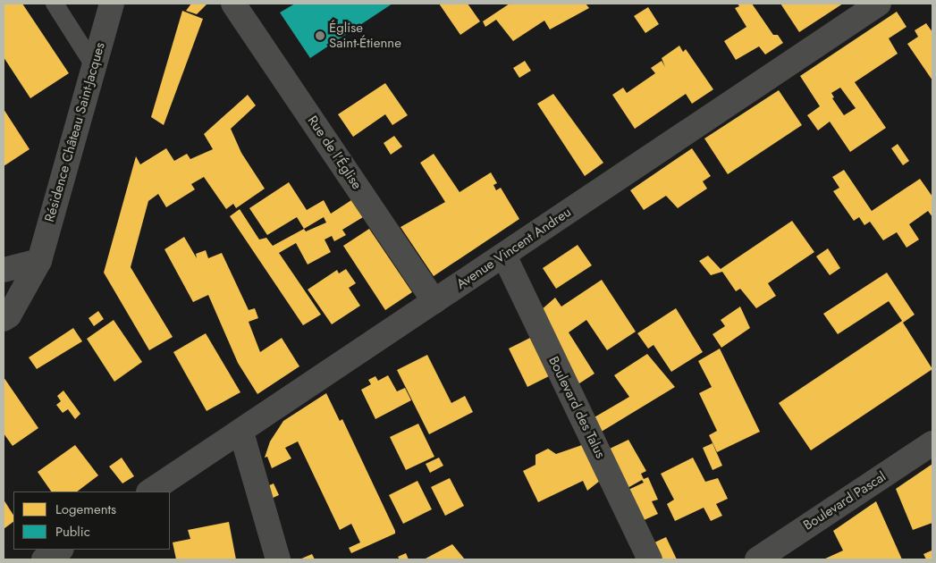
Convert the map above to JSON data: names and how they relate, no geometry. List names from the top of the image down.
{
  "streets": {
    "street": [
      "Résidence Château Saint-Jacques",
      "Rue de l'Église",
      "Avenue Vincent Andreu",
      "Boulevard des Talus",
      "Boulevard Pascal"
    ]
  },
  "crossings": [
    ["Rue de l'Église", "Avenue Vincent Andreu"],
    ["Avenue Vincent Andreu", "Boulevard des Talus"]
  ],
  "places": ["Église Saint-Étienne"],
  "legend": ["Logements", "Public"]
}
